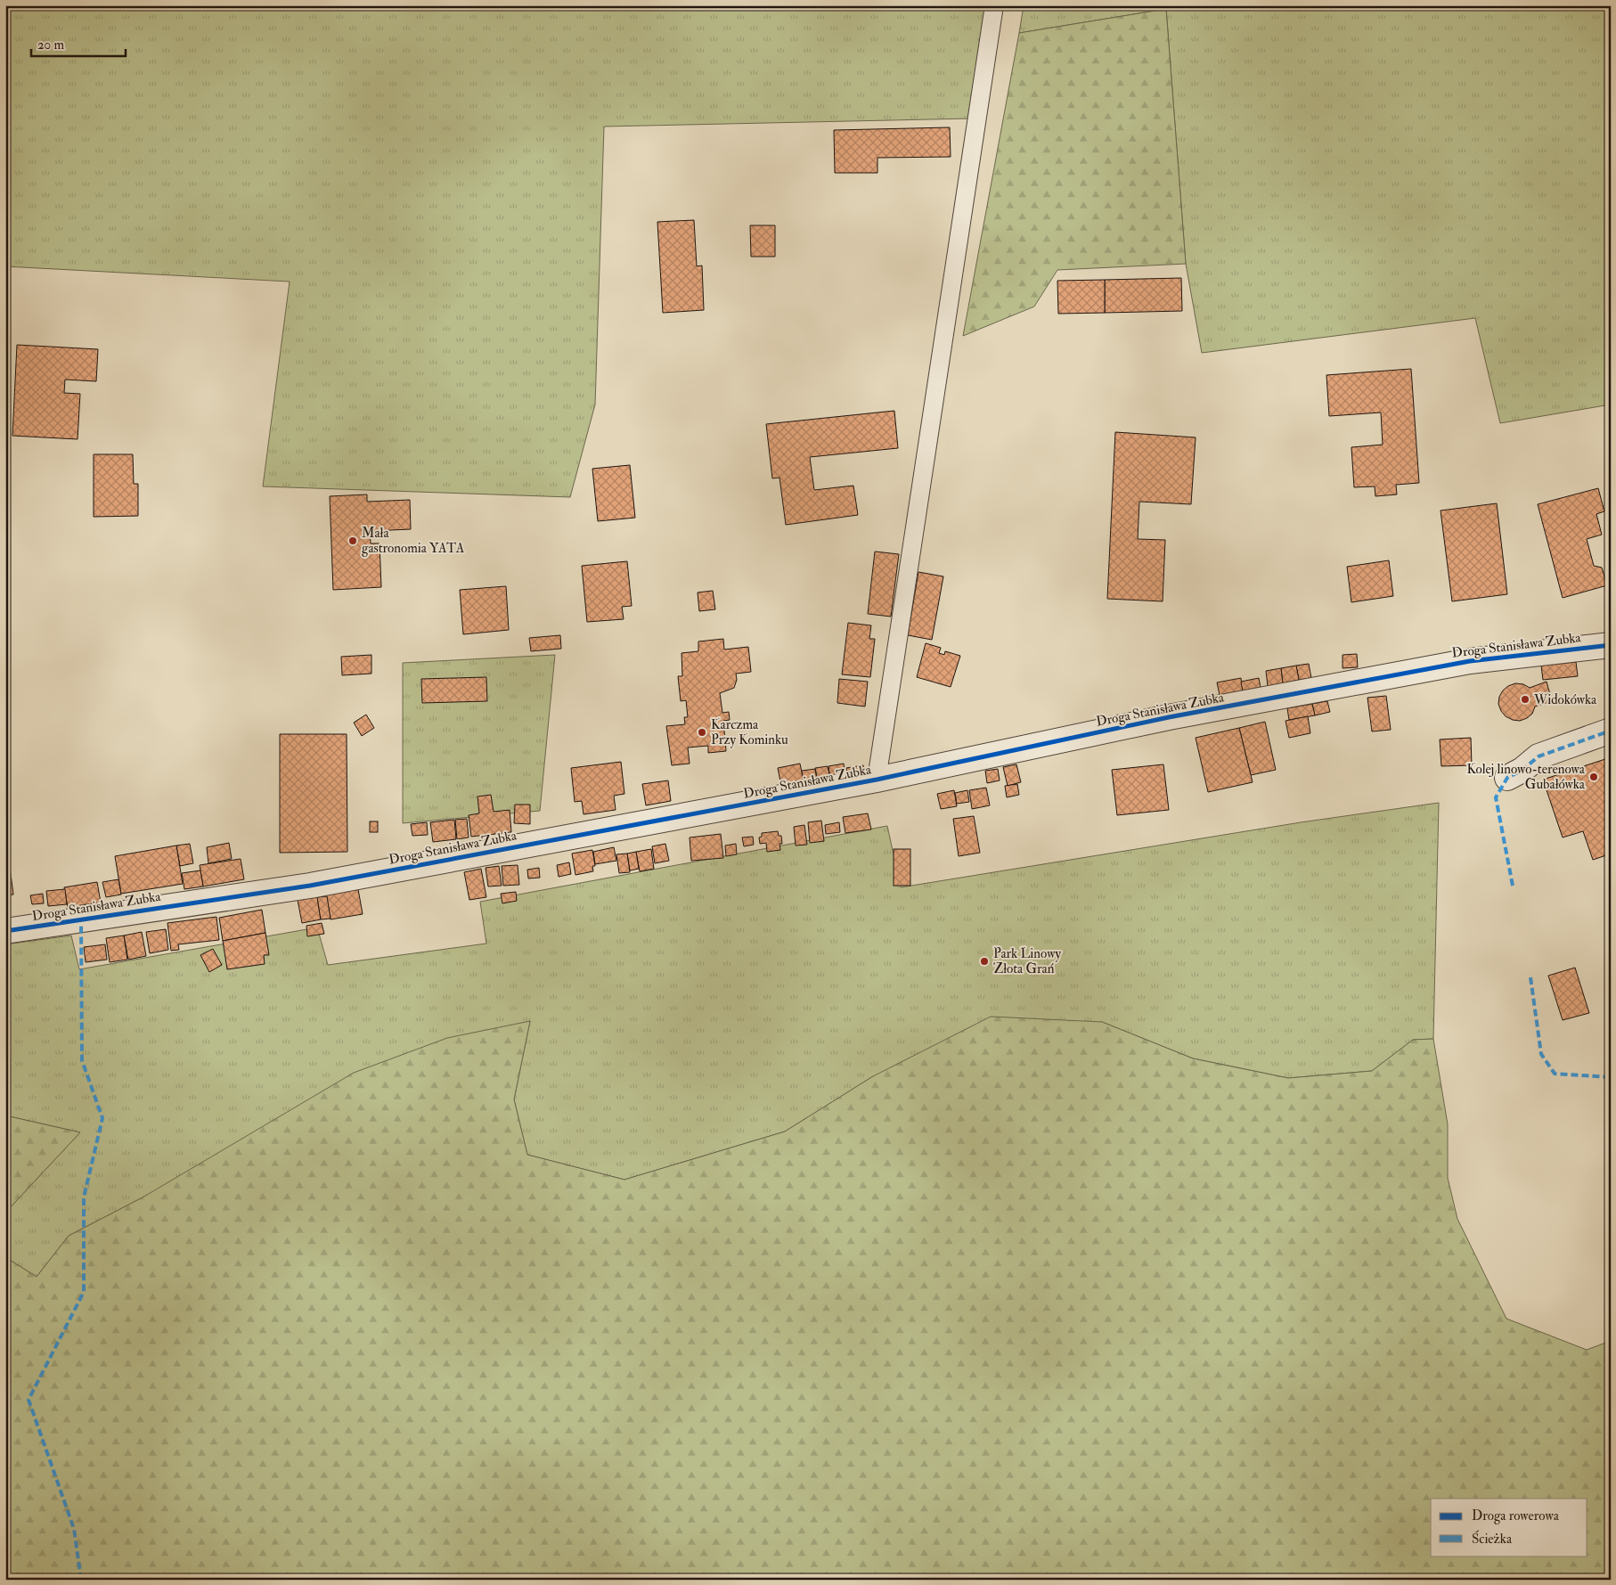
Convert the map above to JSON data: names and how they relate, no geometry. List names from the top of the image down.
{
  "streets": {
    "street": ["Droga Stanisława Zubka"]
  },
  "places": [
    "Mała gastronomia YATA",
    "Widokówka",
    "Karczma Przy Kominku",
    "Kolej linowo-terenowa Gubałówka",
    "Park Linowy Złota Grań"
  ],
  "legend": ["Droga rowerowa", "Ścieżka"],
  "scale_bar": "20 m"
}
